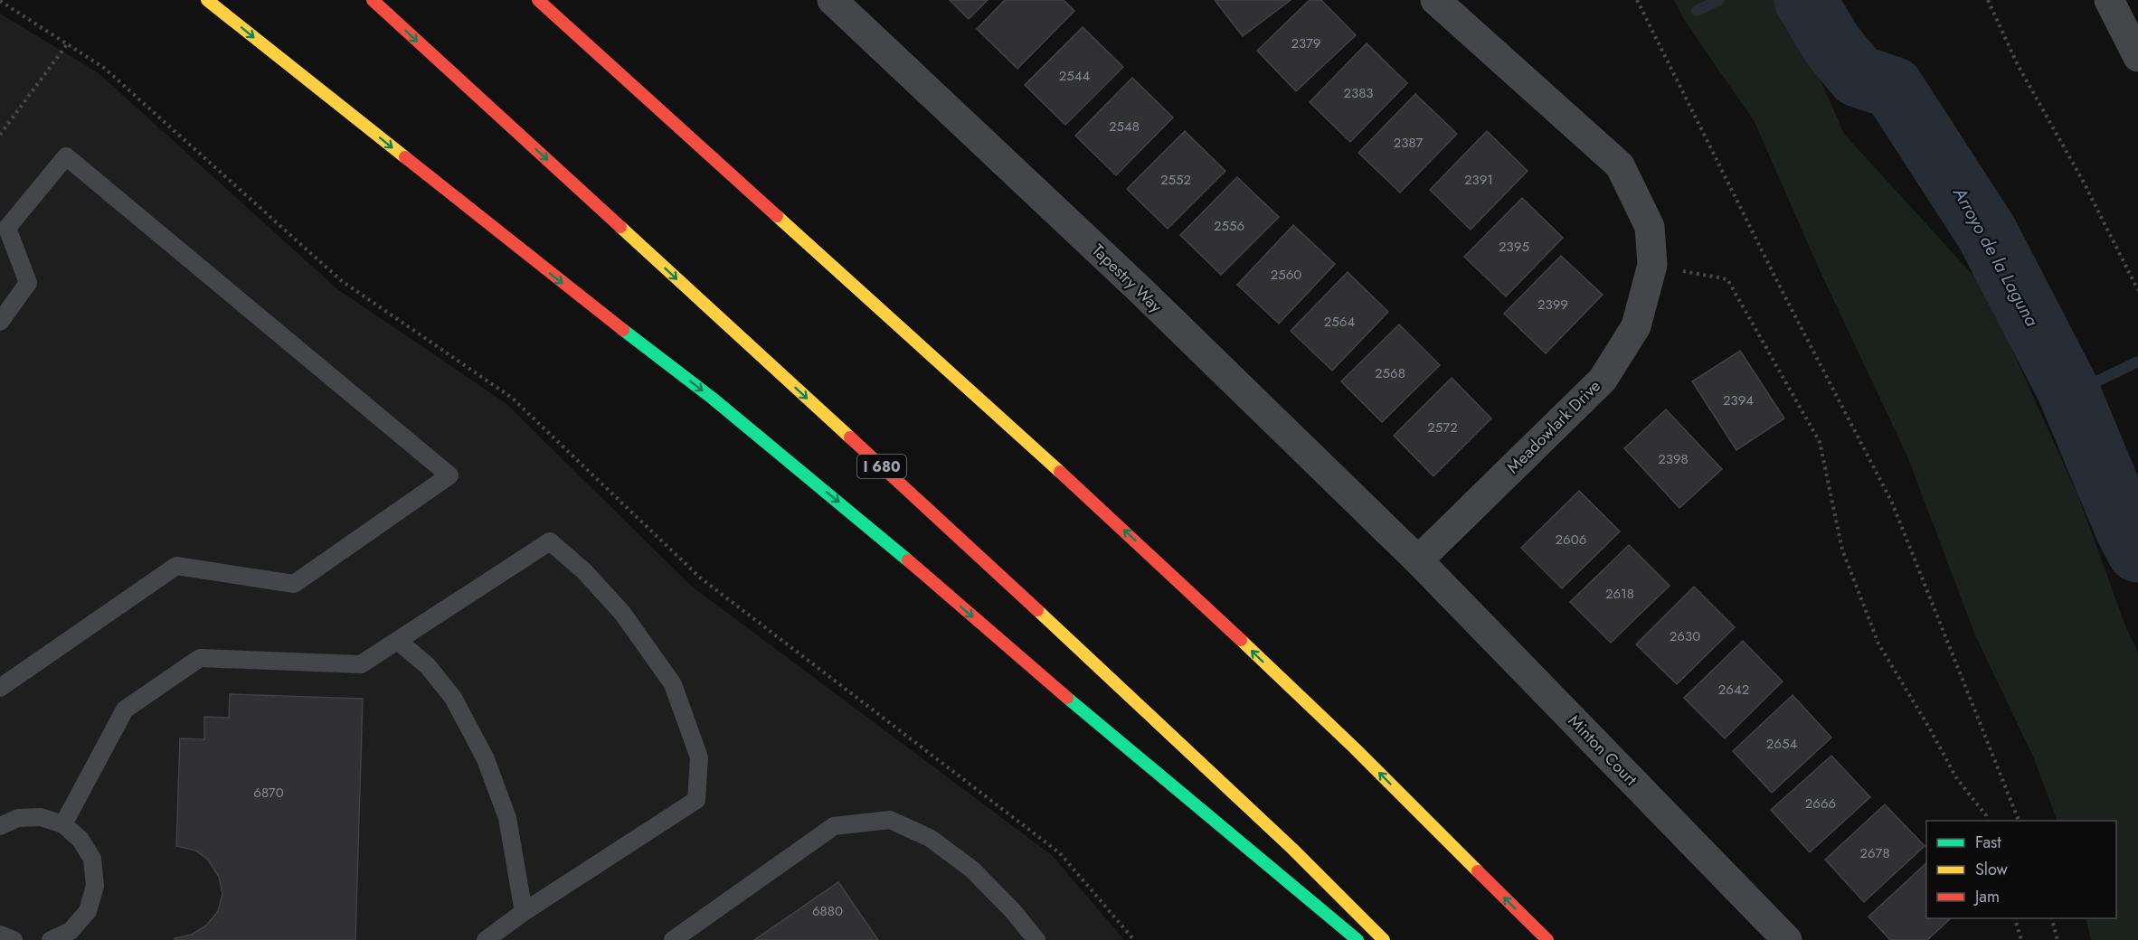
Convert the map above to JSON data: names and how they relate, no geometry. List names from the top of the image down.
{
  "streets": {
    "highway": ["I 680"],
    "street": ["Tapestry Way", "Meadowlark Drive", "Minton Court"]
  },
  "crossings": [
    ["Tapestry Way", "Meadowlark Drive"],
    ["Tapestry Way", "Minton Court"],
    ["Meadowlark Drive", "Minton Court"]
  ],
  "water": ["Arroyo de la Laguna"],
  "house_numbers": [
    "2379",
    "2544",
    "2383",
    "2548",
    "2387",
    "2552",
    "2391",
    "2556",
    "2395",
    "2560",
    "2399",
    "2564",
    "2568",
    "2394",
    "2572",
    "2398",
    "2606",
    "2618",
    "2630",
    "2642",
    "2654",
    "6870",
    "2666",
    "2678",
    "6880"
  ],
  "legend": ["Fast", "Slow", "Jam"]
}
